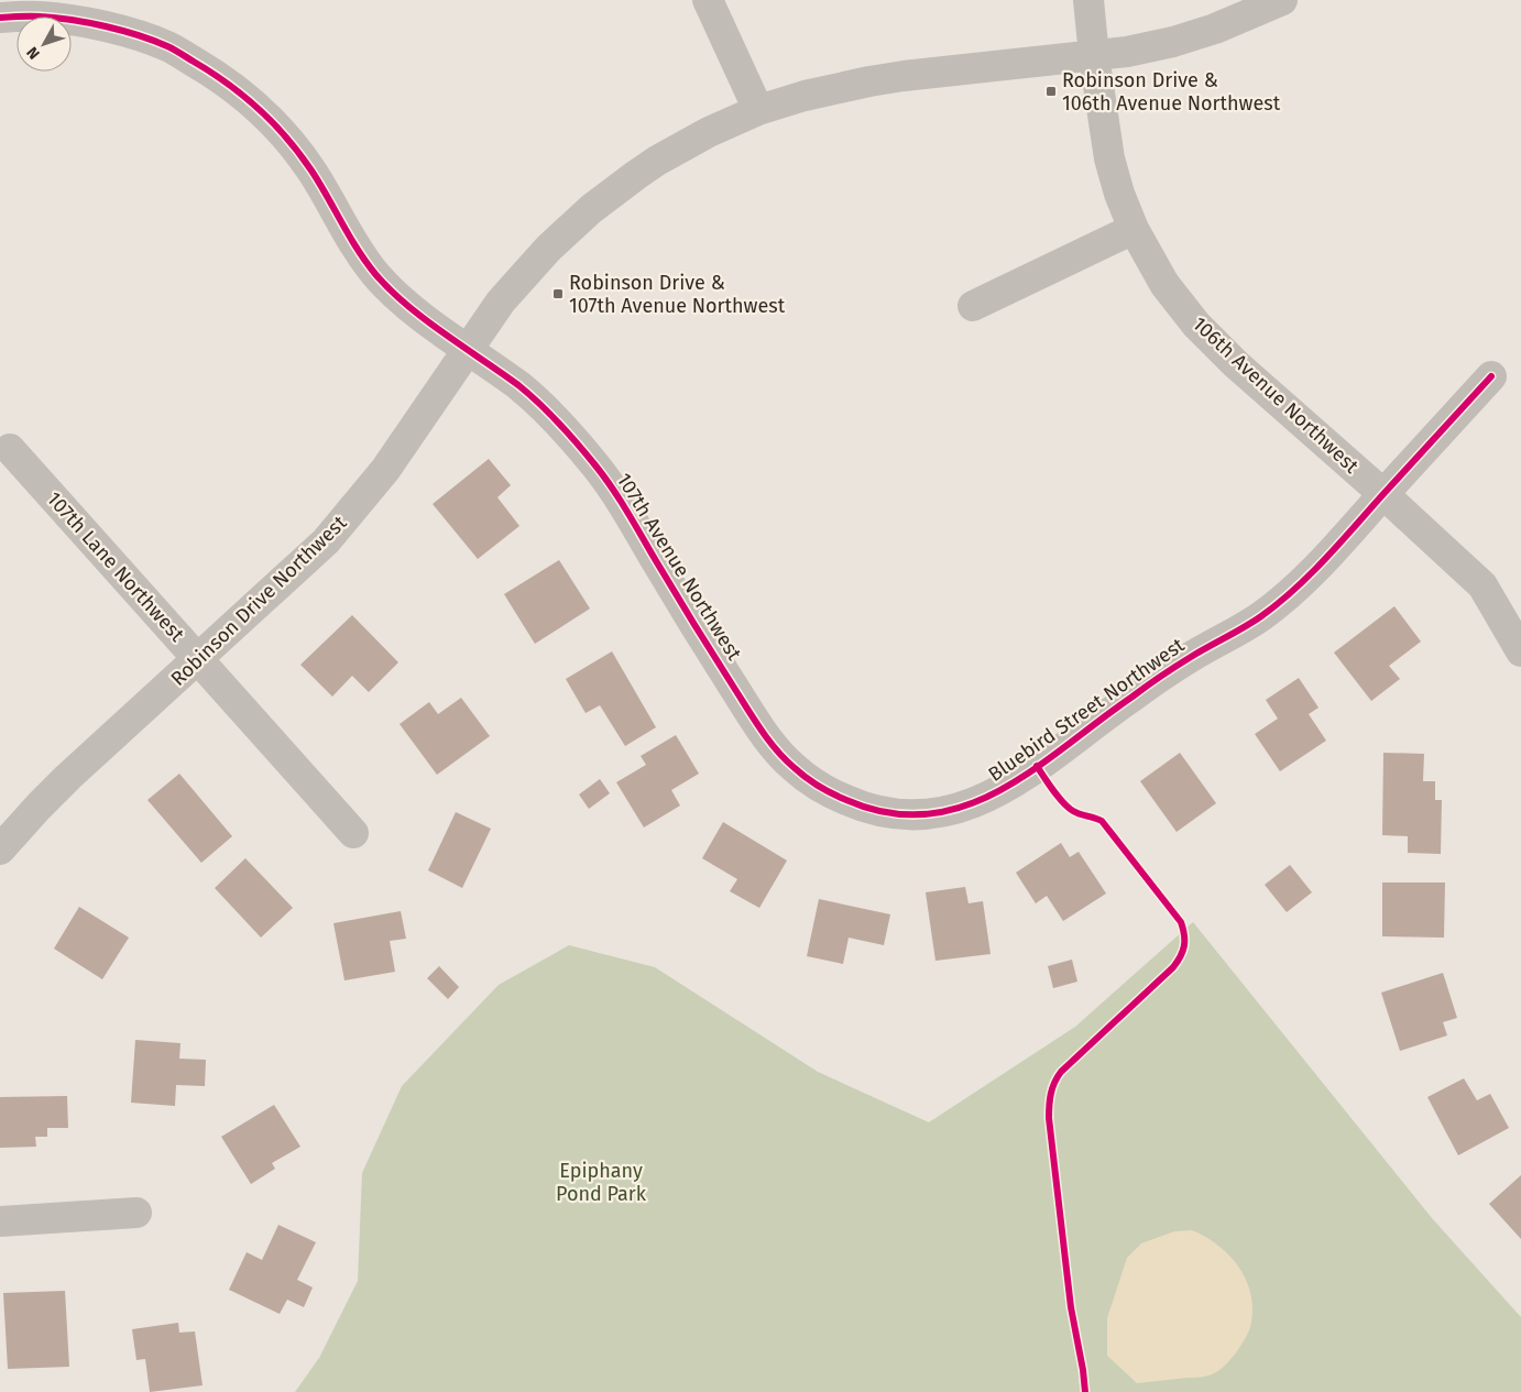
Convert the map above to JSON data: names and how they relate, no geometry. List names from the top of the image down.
{
  "streets": {
    "street": [
      "106th Avenue Northwest",
      "107th Lane Northwest",
      "107th Avenue Northwest",
      "Robinson Drive Northwest",
      "Bluebird Street Northwest"
    ]
  },
  "crossings": [
    ["106th Avenue Northwest", "Robinson Drive Northwest"],
    ["106th Avenue Northwest", "Bluebird Street Northwest"],
    ["107th Lane Northwest", "Robinson Drive Northwest"],
    ["107th Avenue Northwest", "Robinson Drive Northwest"],
    ["107th Avenue Northwest", "Bluebird Street Northwest"]
  ],
  "parks": ["Epiphany Pond Park"],
  "places": {
    "transit": ["Robinson Drive & 106th Avenue Northwest", "Robinson Drive & 107th Avenue Northwest"]
  },
  "north": "bottom left"
}
